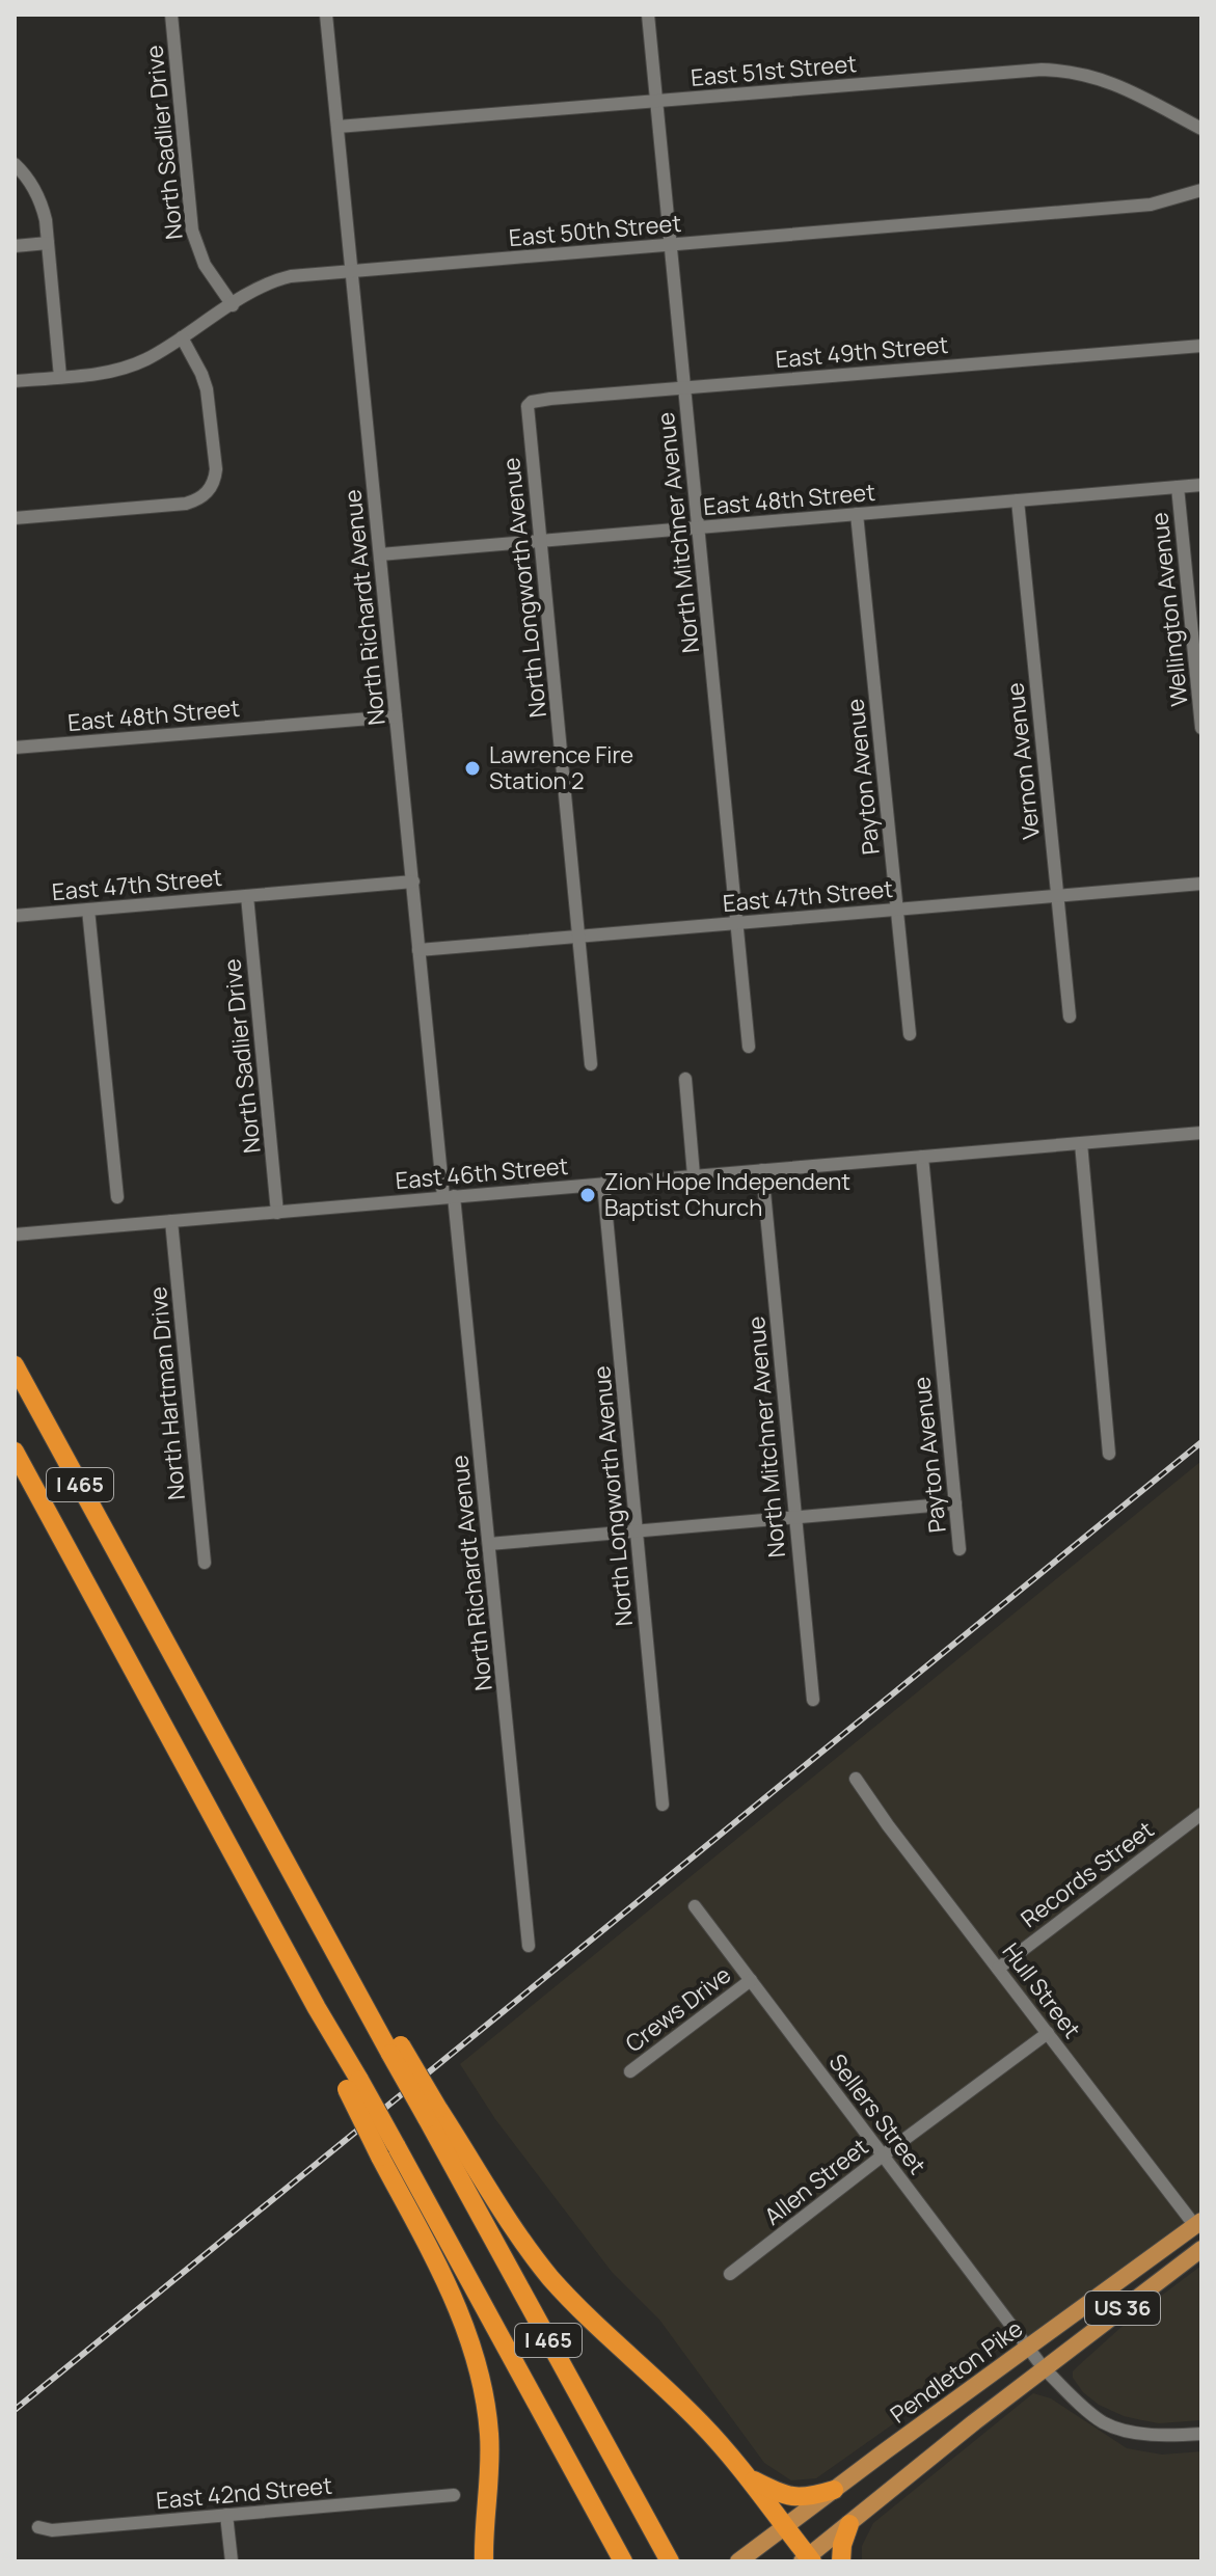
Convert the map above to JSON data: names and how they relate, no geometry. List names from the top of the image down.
{
  "streets": {
    "highway": ["I 465"],
    "main road": ["US 36", "Pendleton Pike"],
    "street": [
      "East 51st Street",
      "North Sadlier Drive",
      "East 50th Street",
      "East 49th Street",
      "East 48th Street",
      "North Mitchner Avenue",
      "North Longworth Avenue",
      "North Richardt Avenue",
      "Wellington Avenue",
      "Vernon Avenue",
      "Payton Avenue",
      "East 47th Street",
      "East 46th Street",
      "North Hartman Drive",
      "Records Street",
      "Hull Street",
      "Crews Drive",
      "Sellers Street",
      "Allen Street",
      "East 42nd Street"
    ]
  },
  "crossings": [
    ["East 51st Street", "North Mitchner Avenue"],
    ["East 51st Street", "North Richardt Avenue"],
    ["North Sadlier Drive", "East 50th Street"],
    ["North Sadlier Drive", "East 47th Street"],
    ["North Sadlier Drive", "East 46th Street"],
    ["East 50th Street", "North Mitchner Avenue"],
    ["East 50th Street", "North Richardt Avenue"],
    ["East 49th Street", "North Mitchner Avenue"],
    ["East 49th Street", "North Longworth Avenue"],
    ["East 48th Street", "North Mitchner Avenue"],
    ["East 48th Street", "North Longworth Avenue"],
    ["East 48th Street", "North Richardt Avenue"],
    ["East 48th Street", "Wellington Avenue"],
    ["East 48th Street", "Vernon Avenue"],
    ["East 48th Street", "Payton Avenue"],
    ["North Mitchner Avenue", "East 47th Street"],
    ["North Mitchner Avenue", "East 46th Street"],
    ["North Longworth Avenue", "East 47th Street"],
    ["North Longworth Avenue", "East 46th Street"],
    ["North Richardt Avenue", "East 47th Street"],
    ["North Richardt Avenue", "East 46th Street"],
    ["Vernon Avenue", "East 47th Street"],
    ["Payton Avenue", "East 47th Street"],
    ["Payton Avenue", "East 46th Street"],
    ["East 46th Street", "North Hartman Drive"],
    ["Records Street", "Hull Street"],
    ["Hull Street", "Allen Street"],
    ["Hull Street", "Pendleton Pike"],
    ["Crews Drive", "Sellers Street"],
    ["Sellers Street", "Allen Street"],
    ["Sellers Street", "Pendleton Pike"]
  ],
  "places": ["Lawrence Fire Station 2", "Zion Hope Independent Baptist Church"]
}
